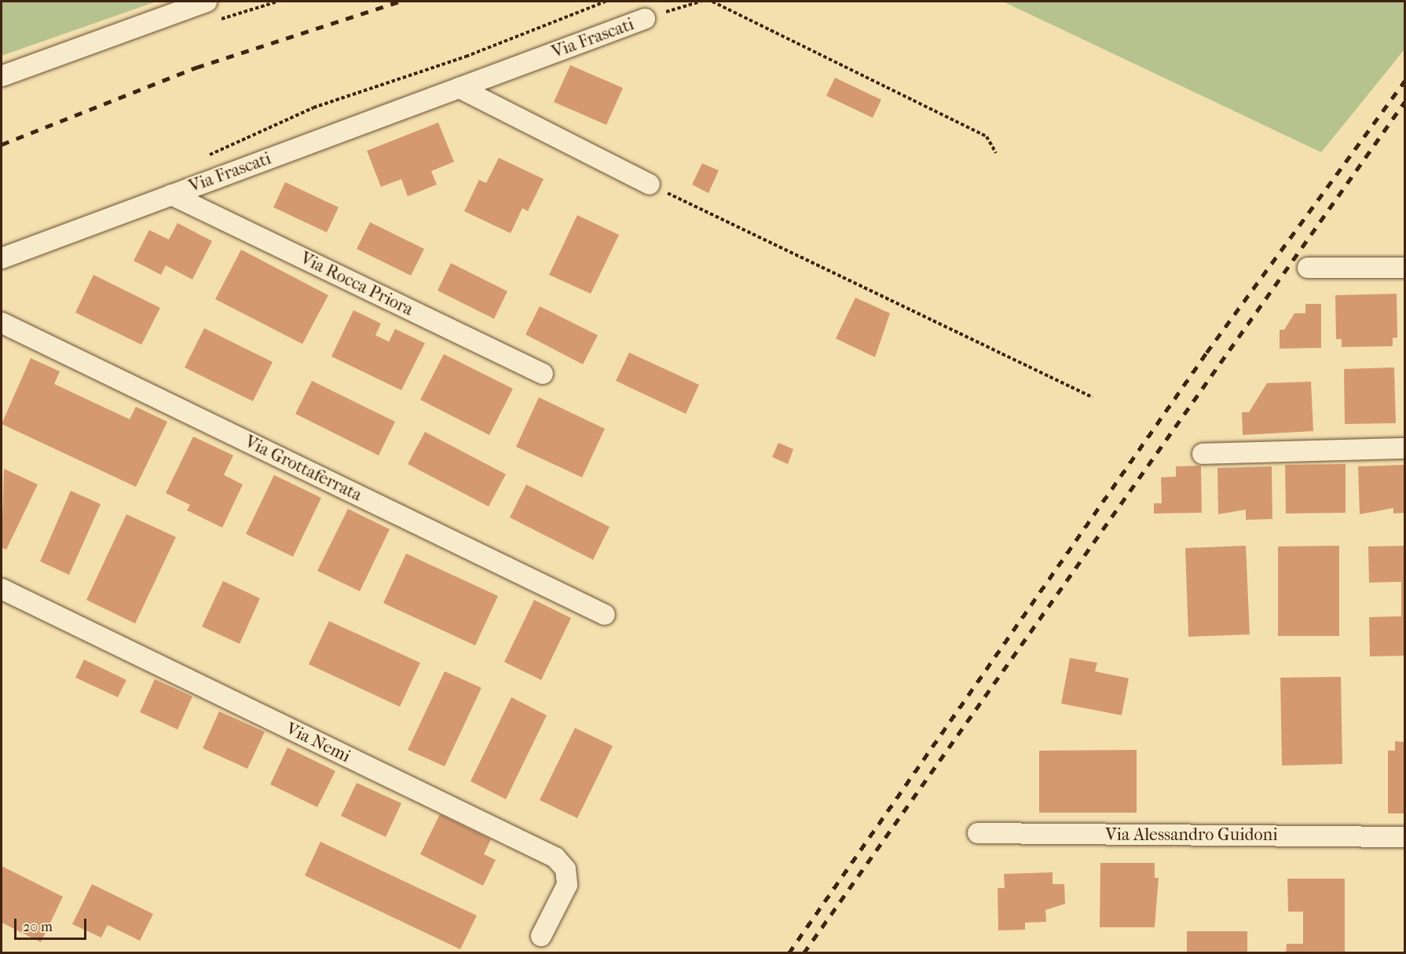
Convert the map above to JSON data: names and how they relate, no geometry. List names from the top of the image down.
{
  "streets": {
    "street": [
      "Via Frascati",
      "Via Rocca Priora",
      "Via Grottaferrata",
      "Via Nemi",
      "Via Alessandro Guidoni"
    ]
  },
  "crossings": [
    ["Via Frascati", "Via Rocca Priora"]
  ],
  "scale_bar": "20 m"
}
